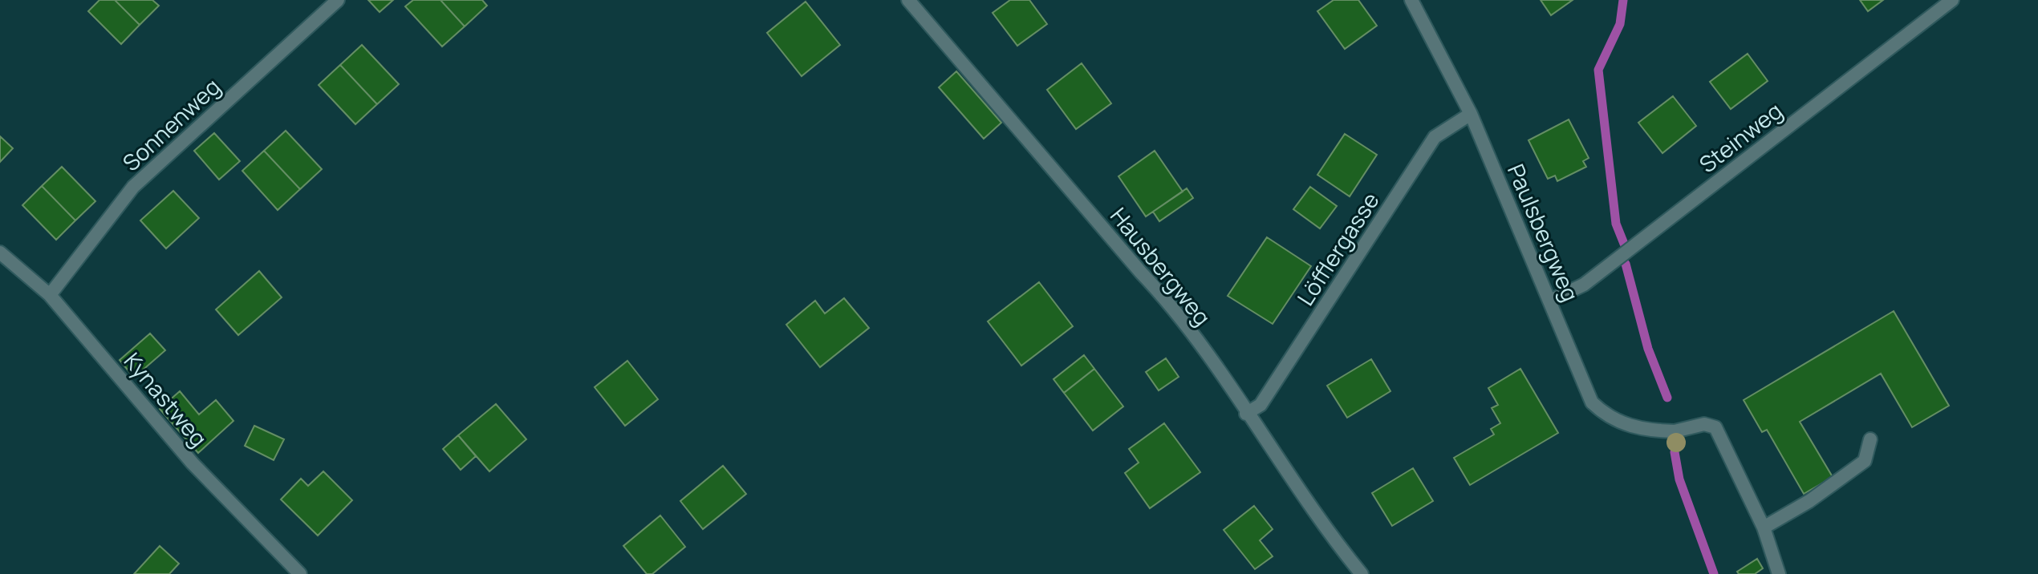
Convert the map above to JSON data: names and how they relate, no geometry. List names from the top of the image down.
{
  "streets": {
    "street": [
      "Sonnenweg",
      "Steinweg",
      "Paulsbergweg",
      "Löfflergasse",
      "Hausbergweg",
      "Kynastweg"
    ]
  },
  "crossings": [
    ["Sonnenweg", "Kynastweg"],
    ["Steinweg", "Paulsbergweg"],
    ["Paulsbergweg", "Löfflergasse"],
    ["Löfflergasse", "Hausbergweg"]
  ]
}
